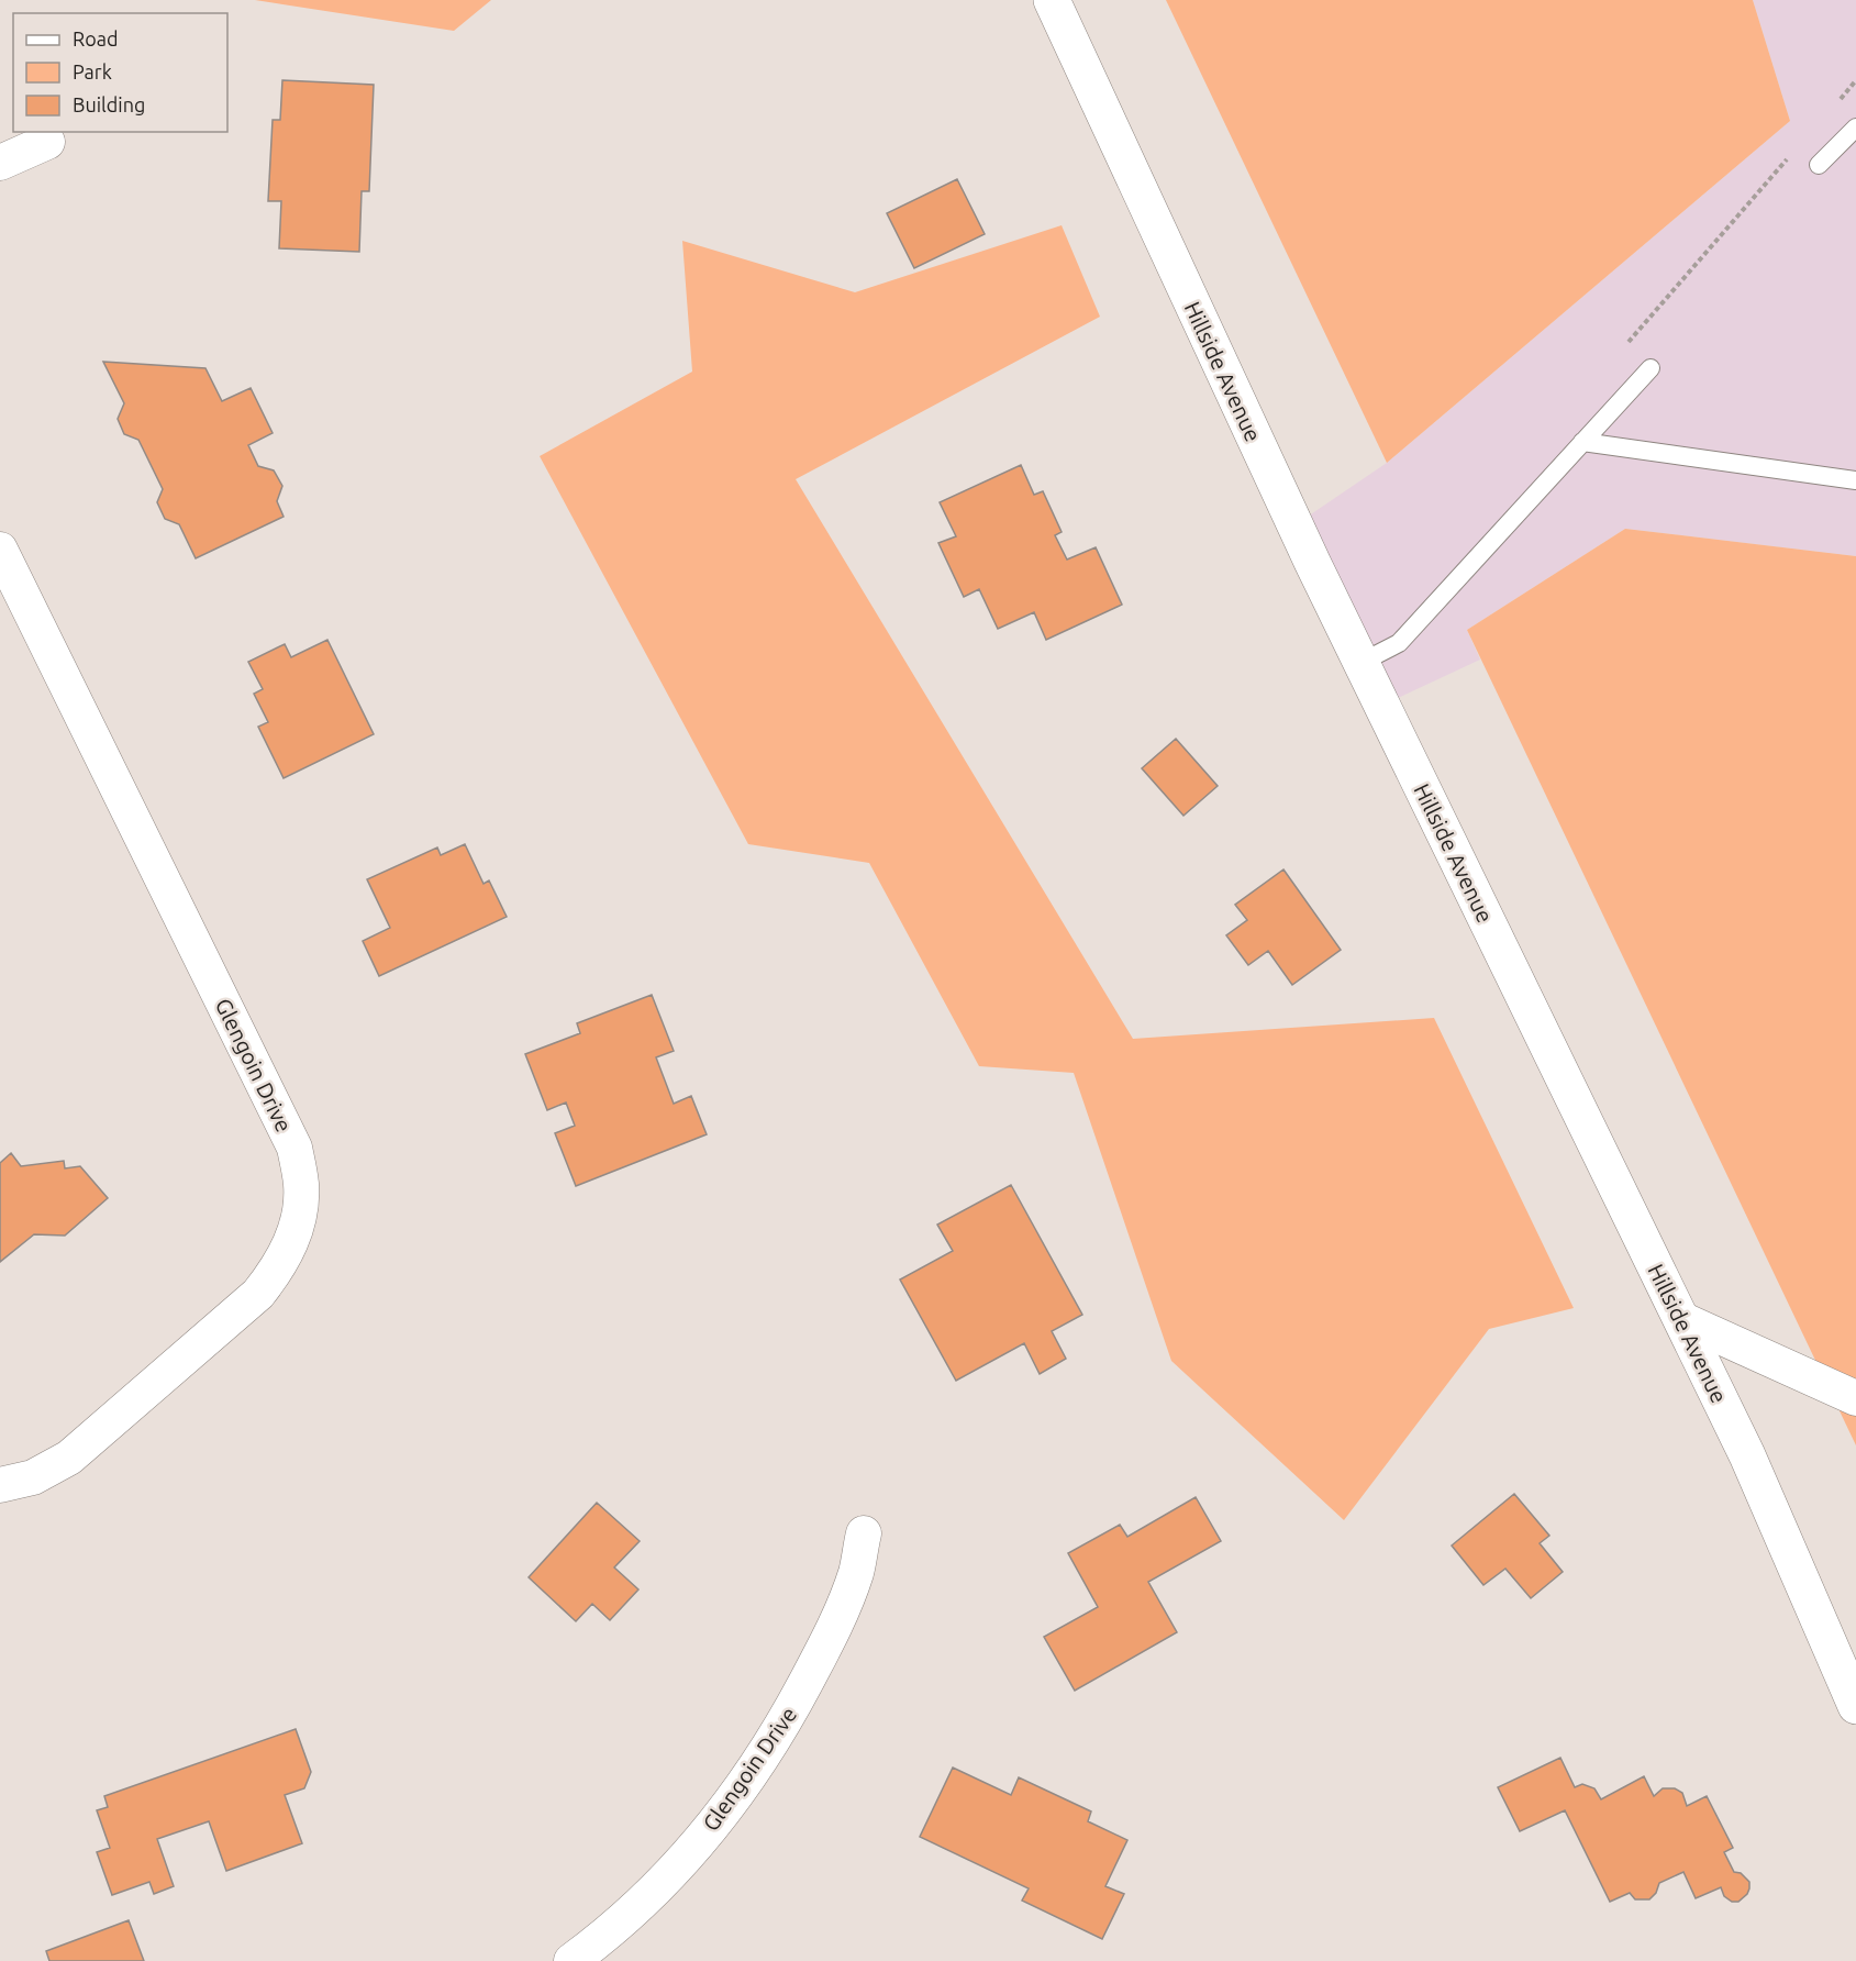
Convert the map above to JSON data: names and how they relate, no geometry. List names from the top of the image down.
{
  "streets": {
    "main road": ["Hillside Avenue"],
    "street": ["Glengoin Drive"]
  },
  "legend": ["Road", "Park", "Building"]
}
